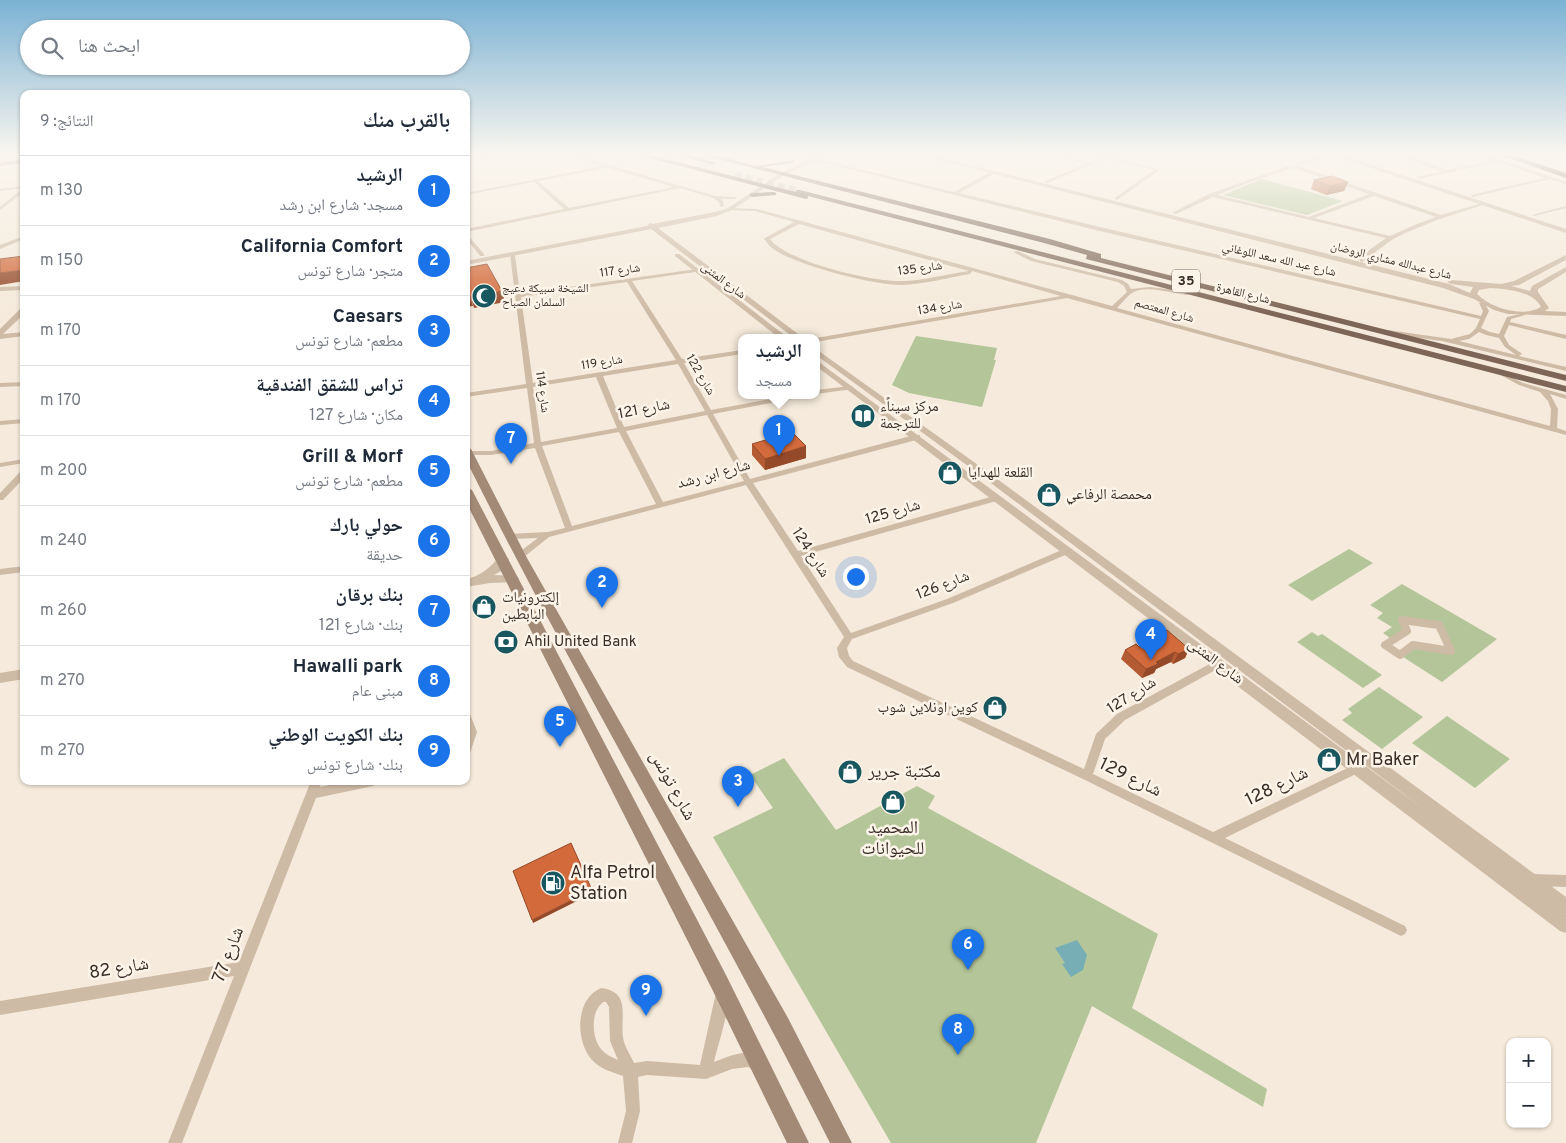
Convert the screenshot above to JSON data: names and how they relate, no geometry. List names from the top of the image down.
{
  "streets": {
    "main road": ["35", "شارع القاهرة", "شارع تونس"],
    "street": [
      "شارع عبد الله سعد اللوغاني",
      "شارع عبدالله مشاري الروضان",
      "شارع 135",
      "شارع 117",
      "شارع المثنى",
      "شارع 134",
      "شارع المعتصم",
      "شارع 119",
      "شارع 122",
      "شارع 114",
      "شارع 121",
      "شارع ابن رشد",
      "شارع 125",
      "شارع 124",
      "شارع 126",
      "شارع 127",
      "شارع 129",
      "شارع 128",
      "شارع 77",
      "شارع 82"
    ]
  },
  "crossings": [
    ["شارع 135", "شارع المعتصم"],
    ["شارع 117", "شارع المثنى"],
    ["شارع 117", "شارع 122"],
    ["شارع 117", "شارع 114"],
    ["شارع المثنى", "شارع ابن رشد"],
    ["شارع المثنى", "شارع 125"],
    ["شارع المثنى", "شارع 126"],
    ["شارع المثنى", "شارع 127"],
    ["شارع المثنى", "شارع 128"],
    ["شارع 134", "شارع المعتصم"],
    ["شارع 119", "شارع 122"],
    ["شارع 119", "شارع 114"],
    ["شارع 122", "شارع 121"],
    ["شارع 122", "شارع ابن رشد"],
    ["شارع 122", "شارع 124"],
    ["شارع 114", "شارع 121"],
    ["شارع 114", "شارع ابن رشد"],
    ["شارع 121", "شارع تونس"],
    ["شارع ابن رشد", "شارع 124"],
    ["شارع ابن رشد", "شارع تونس"],
    ["شارع 125", "شارع 124"],
    ["شارع 124", "شارع 126"],
    ["شارع 124", "شارع 129"],
    ["شارع 126", "شارع 129"],
    ["شارع 127", "شارع 129"],
    ["شارع 129", "شارع 128"],
    ["شارع 77", "شارع 82"]
  ],
  "places": {
    "mosque": ["الشيخة سبيكة دعيج السلمان الصباح"],
    "library": ["مركز سيناًء للترجمة"],
    "shop": [
      "القلعة للهدايا",
      "محمصة الرفاعي",
      "إلكترونيات البابطين",
      "كوين اونلاين شوب",
      "Mr Baker",
      "مكتبة جرير",
      "المحميد للحيوانات"
    ],
    "bank": ["Ahil United Bank"],
    "fuel station": ["Alfa Petrol Station"]
  },
  "page": {
    "search": "ابحث هنا",
    "heading": ["بالقرب منك", "النتائج: 9"],
    "list": [
      {
        "mark": "1",
        "name": "الرشيد",
        "note": "مسجد · شارع ابن رشد",
        "value": "130 m"
      },
      {
        "mark": "2",
        "name": "California Comfort",
        "note": "متجر · شارع تونس",
        "value": "150 m"
      },
      {
        "mark": "3",
        "name": "Caesars",
        "note": "مطعم · شارع تونس",
        "value": "170 m"
      },
      {
        "mark": "4",
        "name": "تراس للشقق الفندقية",
        "note": "مكان · شارع 127",
        "value": "170 m"
      },
      {
        "mark": "5",
        "name": "Grill & Morf",
        "note": "مطعم · شارع تونس",
        "value": "200 m"
      },
      {
        "mark": "6",
        "name": "حولي بارك",
        "note": "حديقة",
        "value": "240 m"
      },
      {
        "mark": "7",
        "name": "بنك برقان",
        "note": "بنك · شارع 121",
        "value": "260 m"
      },
      {
        "mark": "8",
        "name": "Hawalli park",
        "note": "مبنى عام",
        "value": "270 m"
      },
      {
        "mark": "9",
        "name": "بنك الكويت الوطني",
        "note": "بنك · شارع تونس",
        "value": "270 m"
      }
    ],
    "popup": ["الرشيد", "مسجد"],
    "pins": [
      "1",
      "7",
      "2",
      "4",
      "5",
      "3",
      "6",
      "9",
      "8"
    ],
    "map_buttons": ["+", "−"]
  }
}
